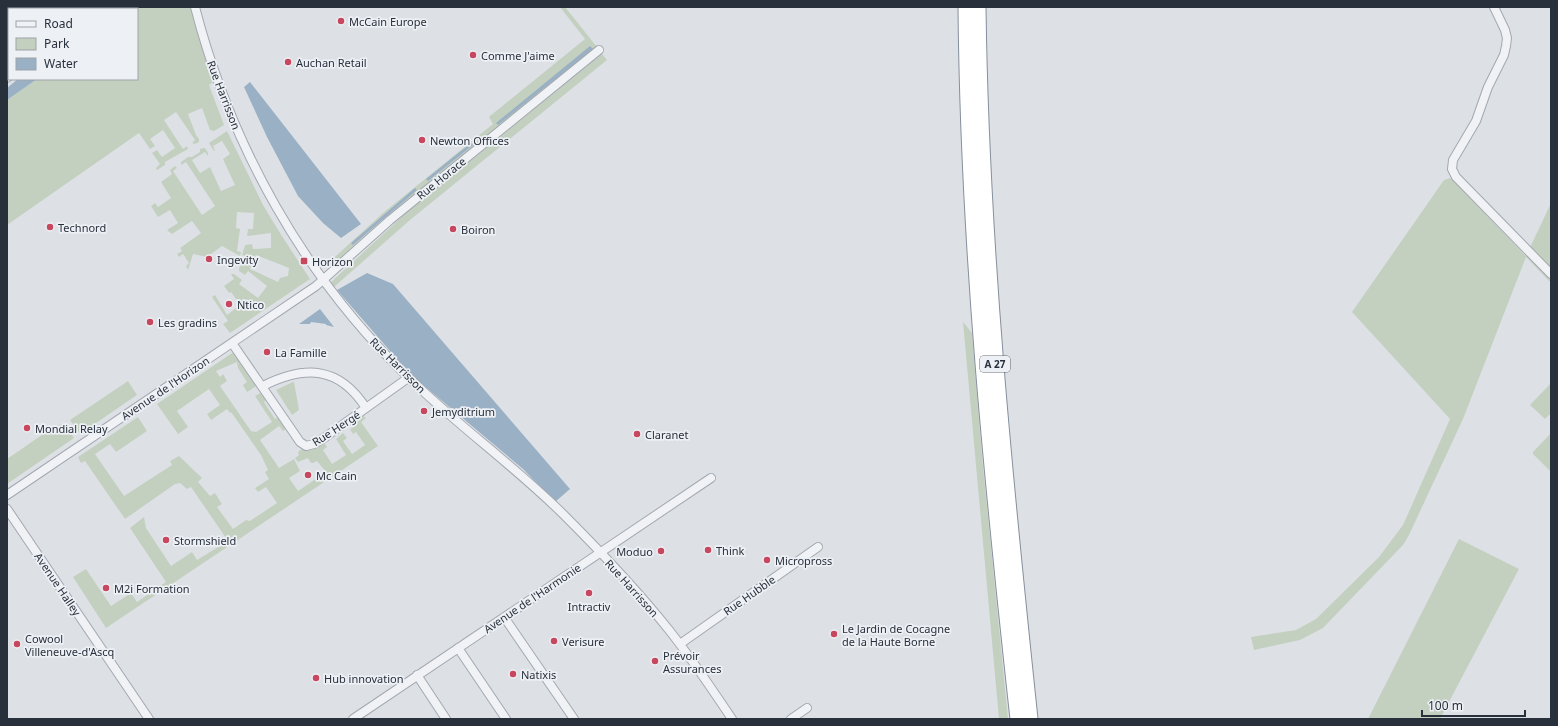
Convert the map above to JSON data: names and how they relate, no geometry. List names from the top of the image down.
{
  "streets": {
    "highway": ["A 27"],
    "street": [
      "Rue Harrisson",
      "Rue Horace",
      "Avenue de l'Horizon",
      "Rue Hergé",
      "Avenue Halley",
      "Rue Hubble",
      "Avenue de l'Harmonie"
    ]
  },
  "crossings": [
    ["Rue Harrisson", "Rue Horace"],
    ["Rue Harrisson", "Avenue de l'Horizon"],
    ["Rue Harrisson", "Rue Hergé"],
    ["Rue Harrisson", "Rue Hubble"],
    ["Rue Harrisson", "Avenue de l'Harmonie"],
    ["Rue Horace", "Avenue de l'Horizon"],
    ["Avenue de l'Horizon", "Rue Hergé"]
  ],
  "places": {
    "other": [
      "McCain Europe",
      "Comme J'aime",
      "Auchan Retail",
      "Newton Offices",
      "Technord",
      "Boiron",
      "Ingevity",
      "Ntico",
      "Les gradins",
      "La Famille",
      "Jemyditrium",
      "Mondial Relay",
      "Claranet",
      "Mc Cain",
      "Stormshield",
      "Think",
      "Moduo",
      "Micropross",
      "M2i Formation",
      "Intractiv",
      "Le Jardin de Cocagne de la Haute Borne",
      "Verisure",
      "Cowool Villeneuve-d'Ascq",
      "Prévoir Assurances",
      "Natixis",
      "Hub innovation"
    ],
    "transit": ["Horizon"]
  },
  "legend": ["Road", "Park", "Water"],
  "scale_bar": "100 m"
}
